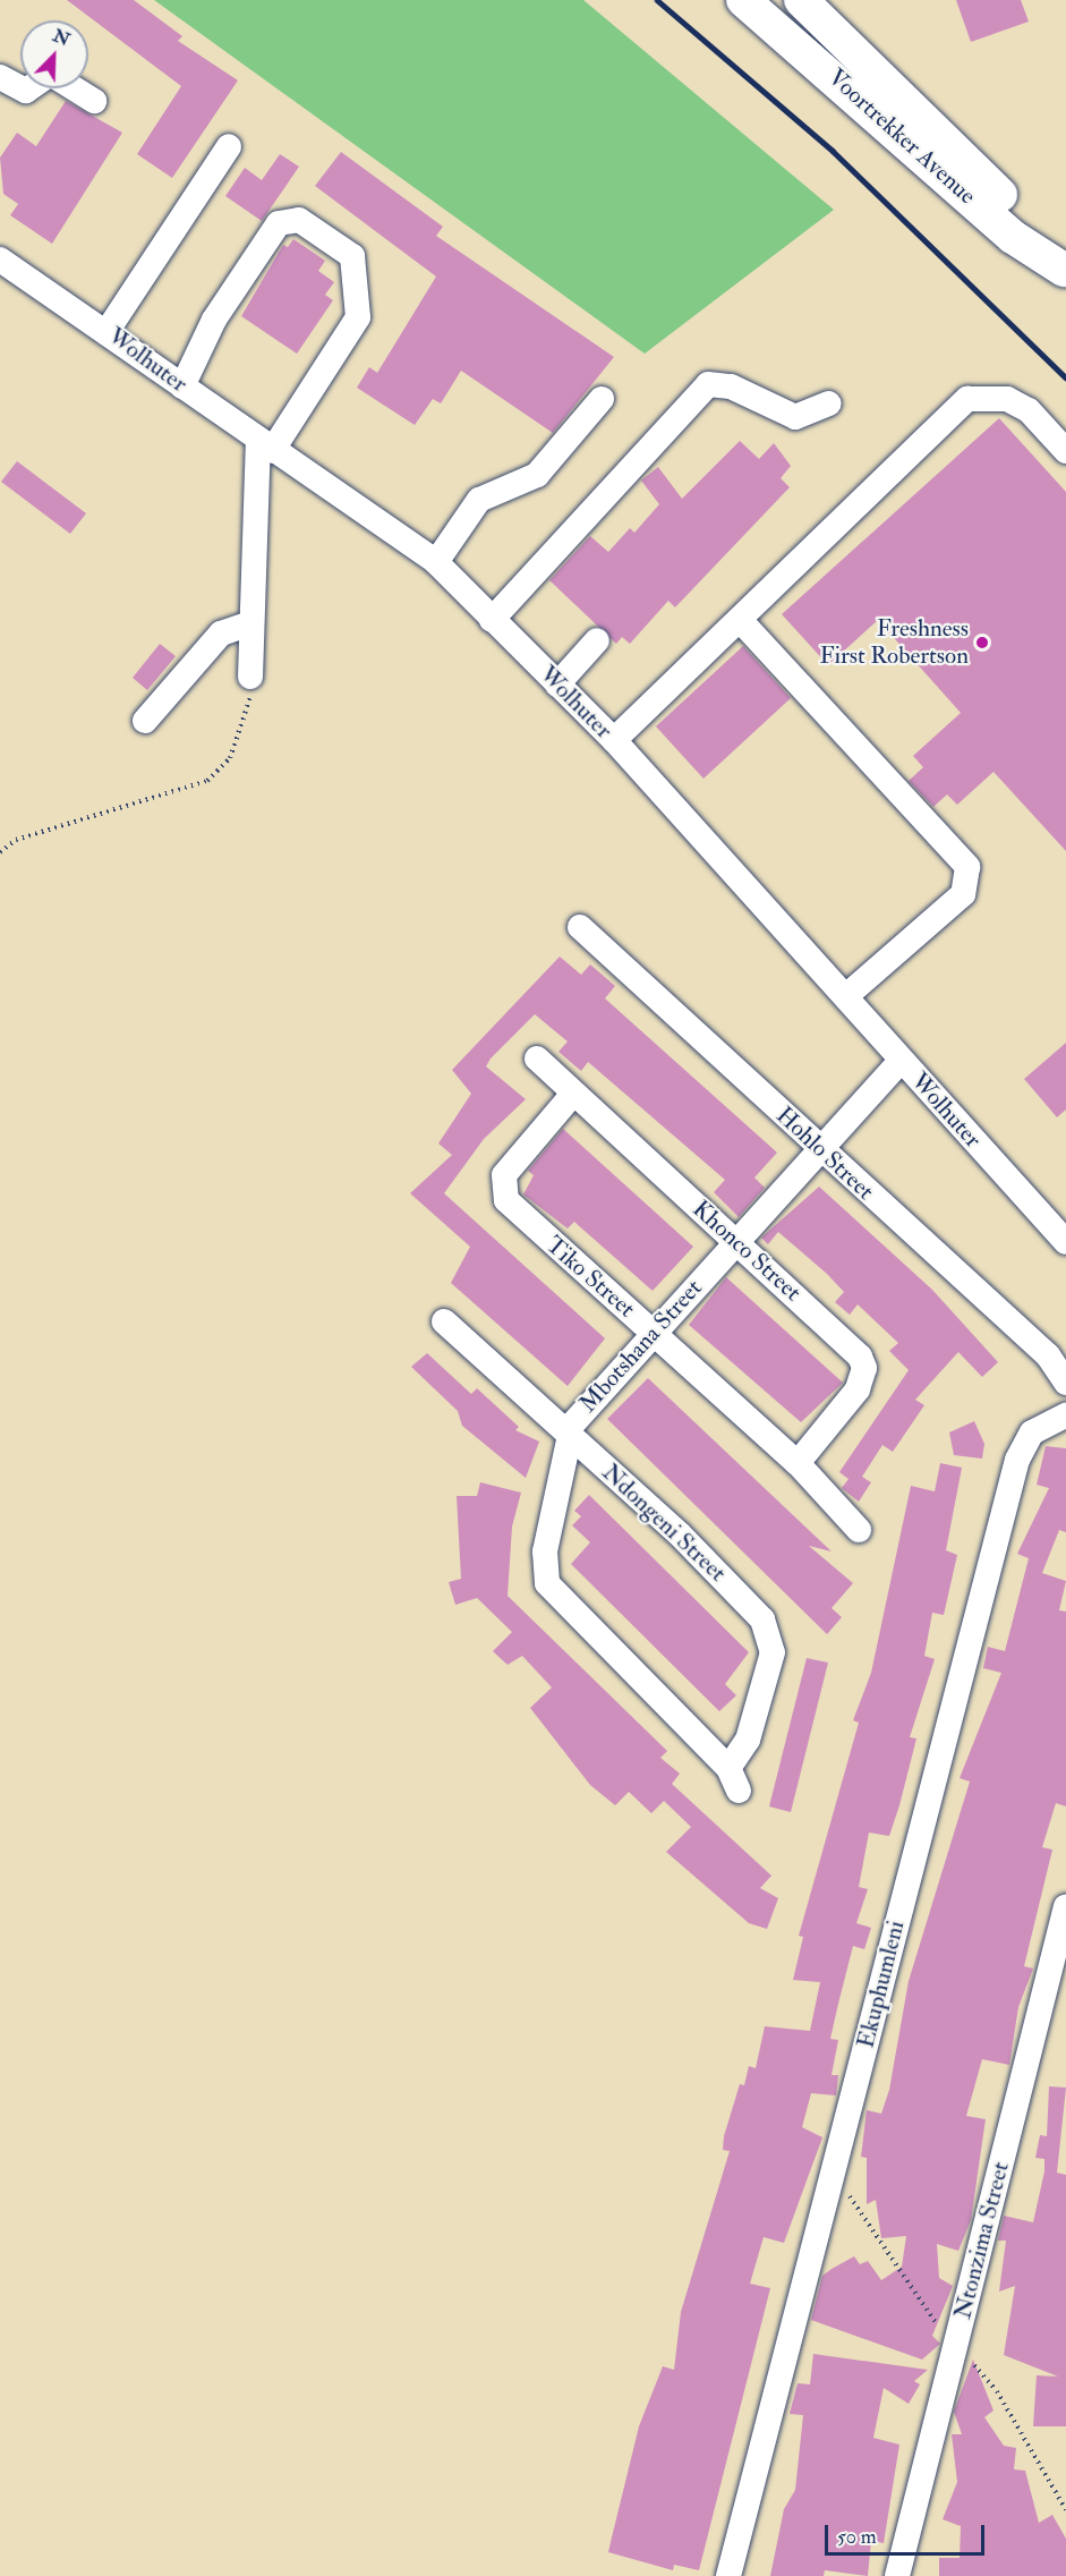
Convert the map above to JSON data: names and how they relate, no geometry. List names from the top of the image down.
{
  "streets": {
    "main road": ["Voortrekker Avenue"],
    "street": [
      "Wolhuter",
      "Hohlo Street",
      "Khonco Street",
      "Tiko Street",
      "Mbotshana Street",
      "Ndongeni Street",
      "Ekuphumleni",
      "Ntonzima Street"
    ]
  },
  "crossings": [
    ["Wolhuter", "Mbotshana Street"],
    ["Hohlo Street", "Mbotshana Street"],
    ["Khonco Street", "Tiko Street"],
    ["Khonco Street", "Mbotshana Street"],
    ["Tiko Street", "Mbotshana Street"],
    ["Mbotshana Street", "Ndongeni Street"]
  ],
  "places": ["Freshness First Robertson"],
  "scale_bar": "50 m",
  "north": "top right"
}
